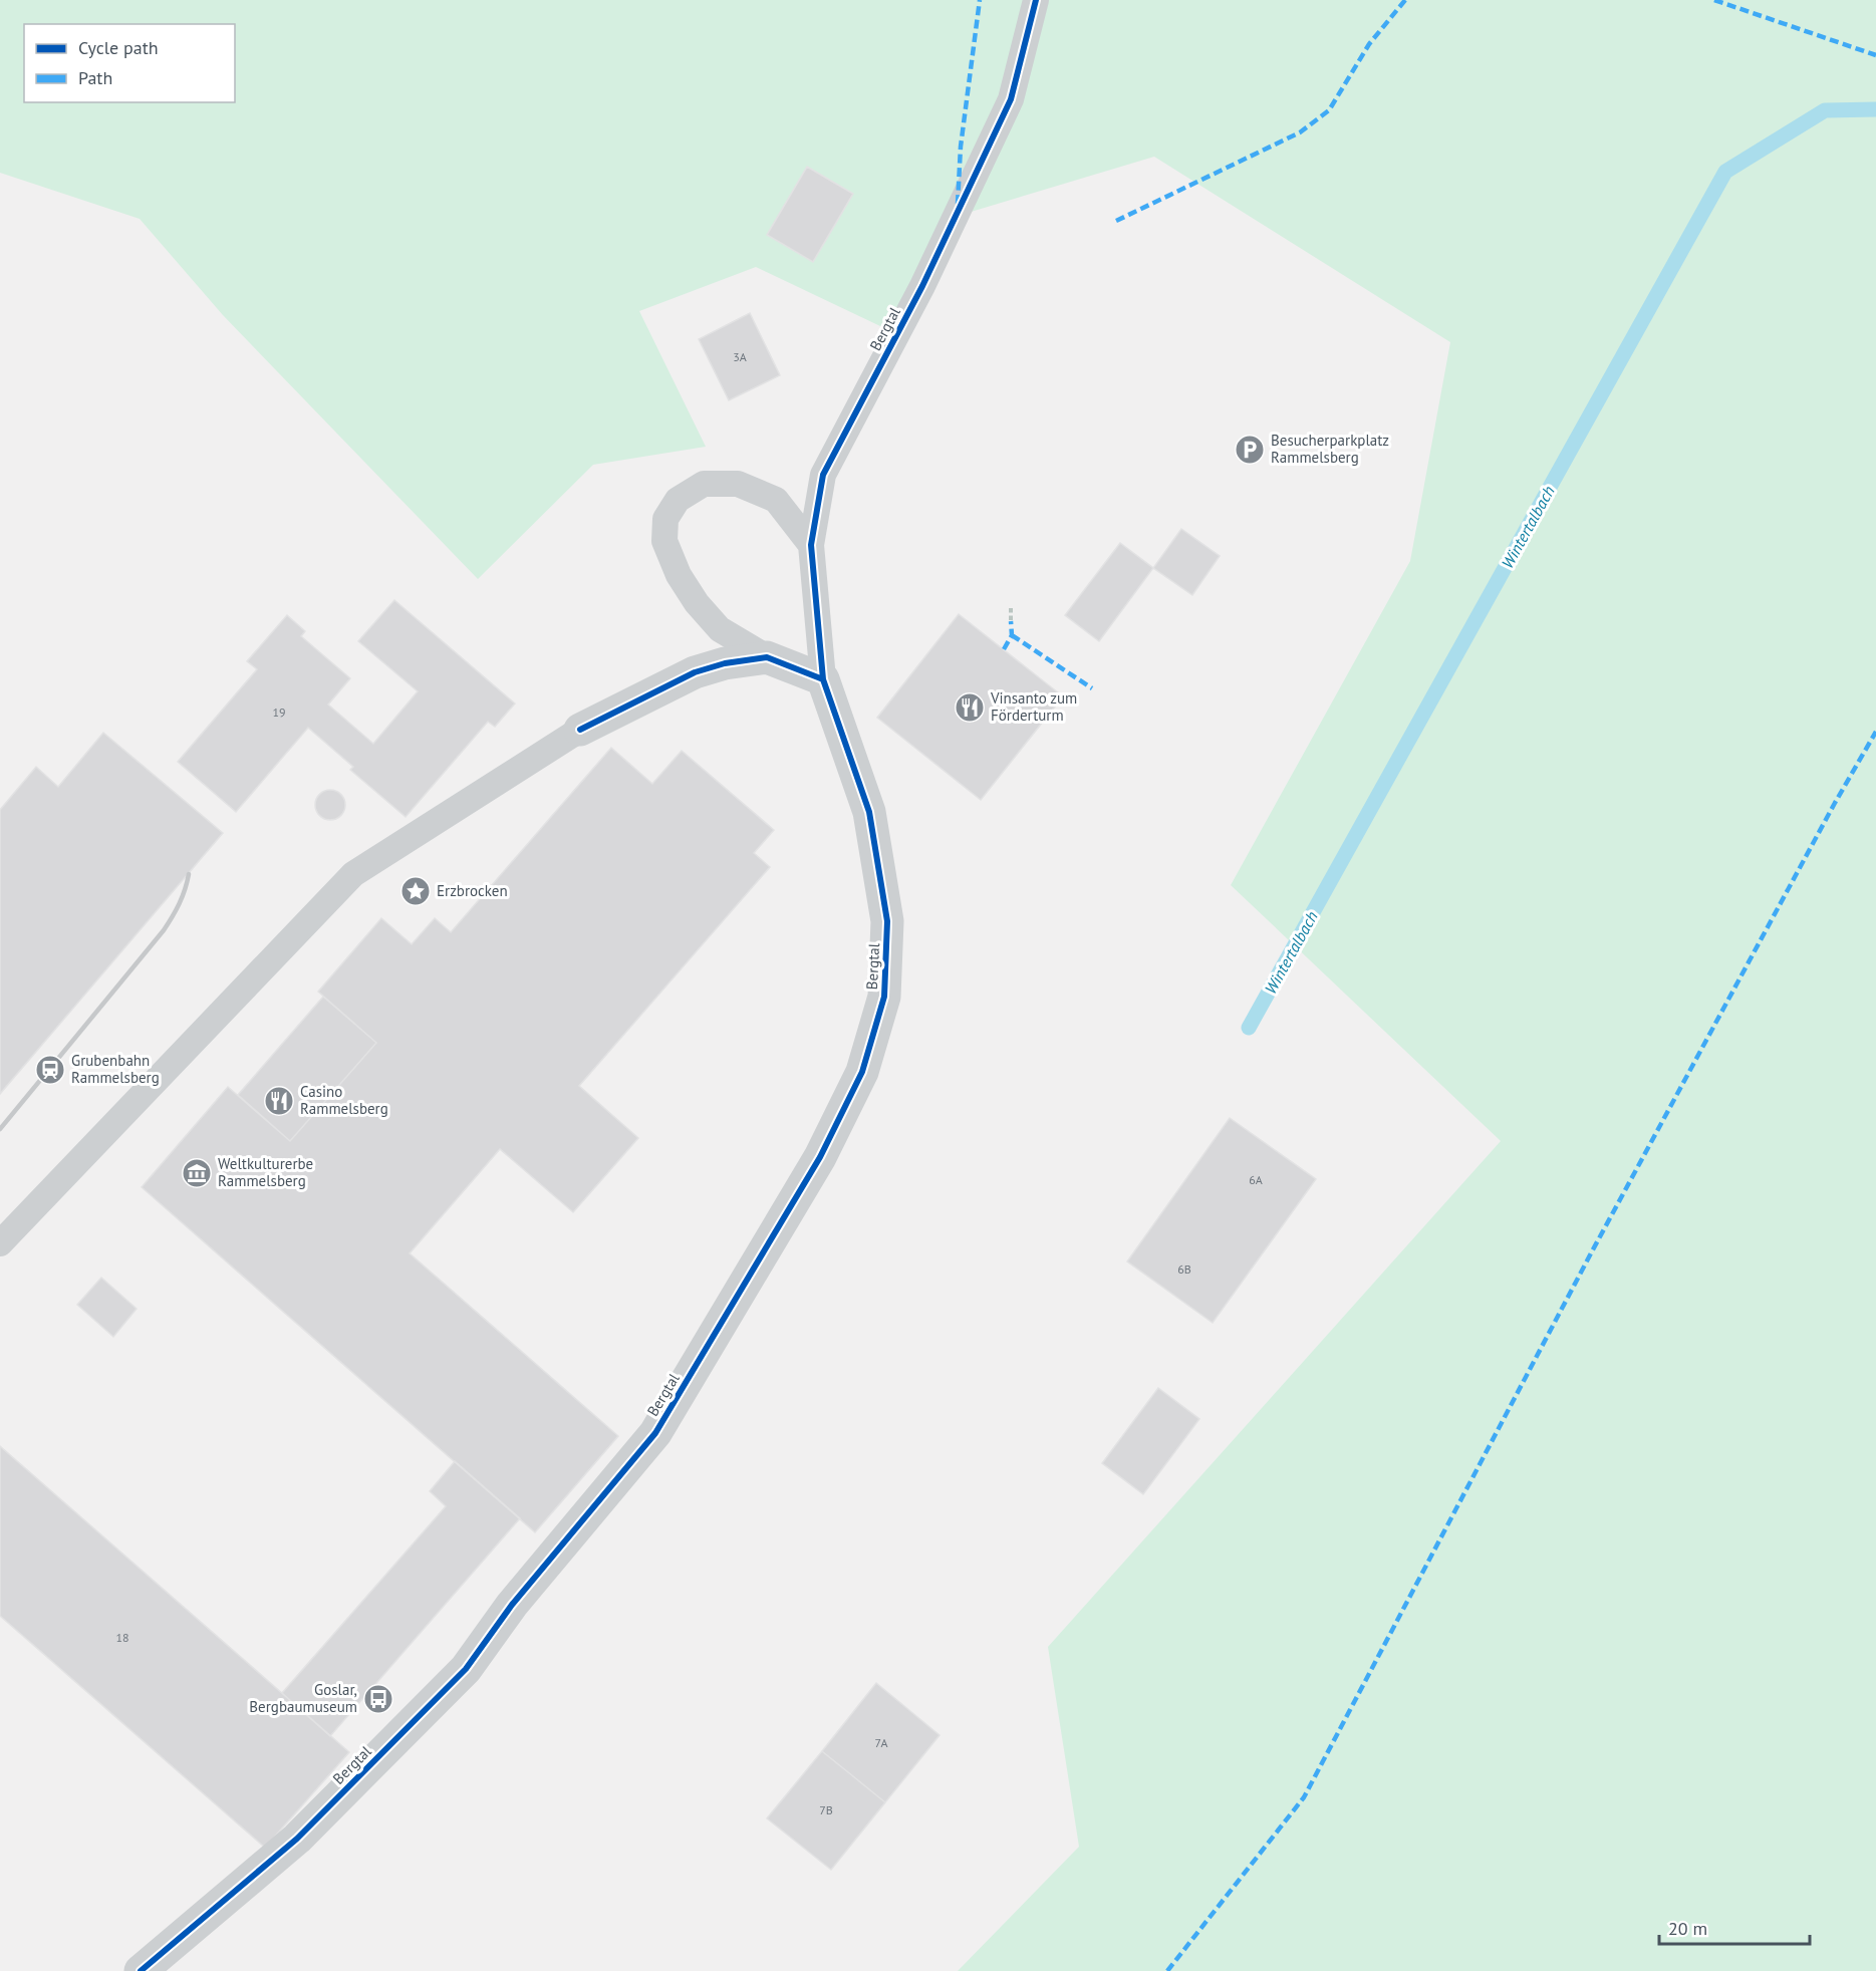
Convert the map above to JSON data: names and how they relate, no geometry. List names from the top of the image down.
{
  "streets": {
    "street": ["Bergtal"]
  },
  "water": ["Wintertalbach"],
  "places": {
    "parking": ["Besucherparkplatz Rammelsberg"],
    "restaurant": ["Vinsanto zum Förderturm", "Casino Rammelsberg"],
    "place": ["Erzbrocken"],
    "station": ["Grubenbahn Rammelsberg"],
    "museum": ["Weltkulturerbe Rammelsberg"],
    "bus stop": ["Goslar, Bergbaumuseum"]
  },
  "house_numbers": [
    "3A",
    "19",
    "6A",
    "6B",
    "18",
    "7A",
    "7B"
  ],
  "legend": ["Cycle path", "Path"],
  "scale_bar": "20 m"
}
